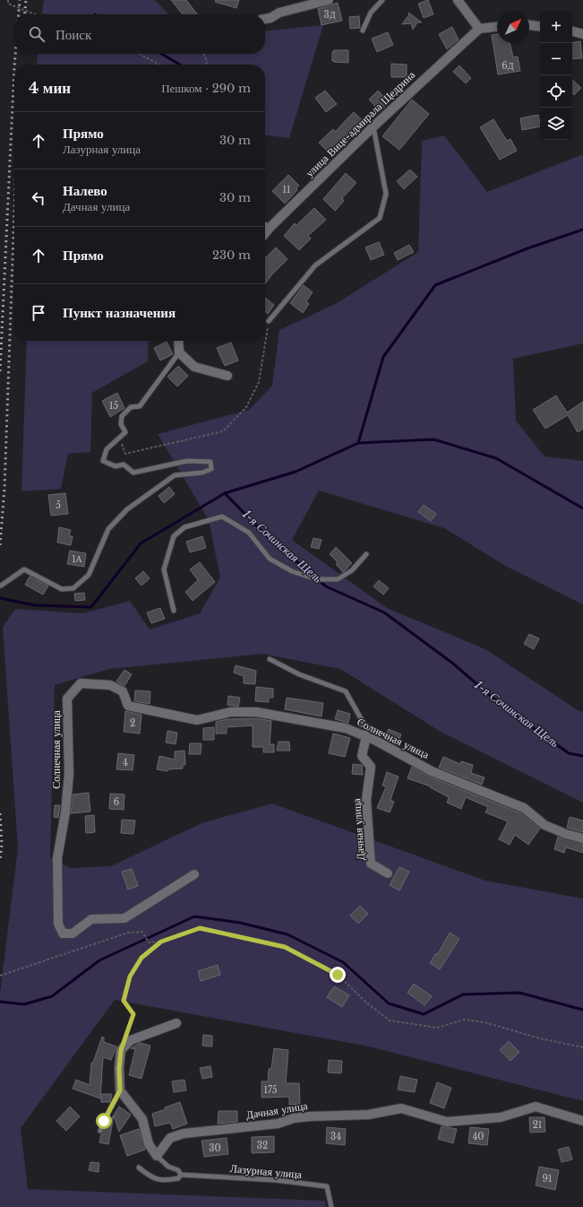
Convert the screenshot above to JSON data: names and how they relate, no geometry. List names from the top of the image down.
{
  "streets": {
    "street": ["улица Вице-адмирала Щедрина", "Солнечная улица", "Дачная улица"],
    "lane": ["Лазурная улица"]
  },
  "crossings": [
    ["Солнечная улица", "Дачная улица"],
    ["Дачная улица", "Лазурная улица"]
  ],
  "water": ["1-я Сочинская Щель"],
  "house_numbers": [
    "3Д",
    "6Д",
    "11",
    "15",
    "5",
    "1А",
    "2",
    "4",
    "6",
    "175",
    "21",
    "34",
    "40",
    "32",
    "30",
    "91"
  ],
  "north": "top right",
  "page": {
    "map_buttons": ["+", "−"],
    "search": "Поиск",
    "heading": ["4 мин", "Пешком · 290 m"],
    "list": [
      ["Прямо", "Лазурная улица", "30 m"],
      ["Налево", "Дачная улица", "30 m"],
      ["Прямо", "230 m"],
      "Пункт назначения"
    ]
  }
}
